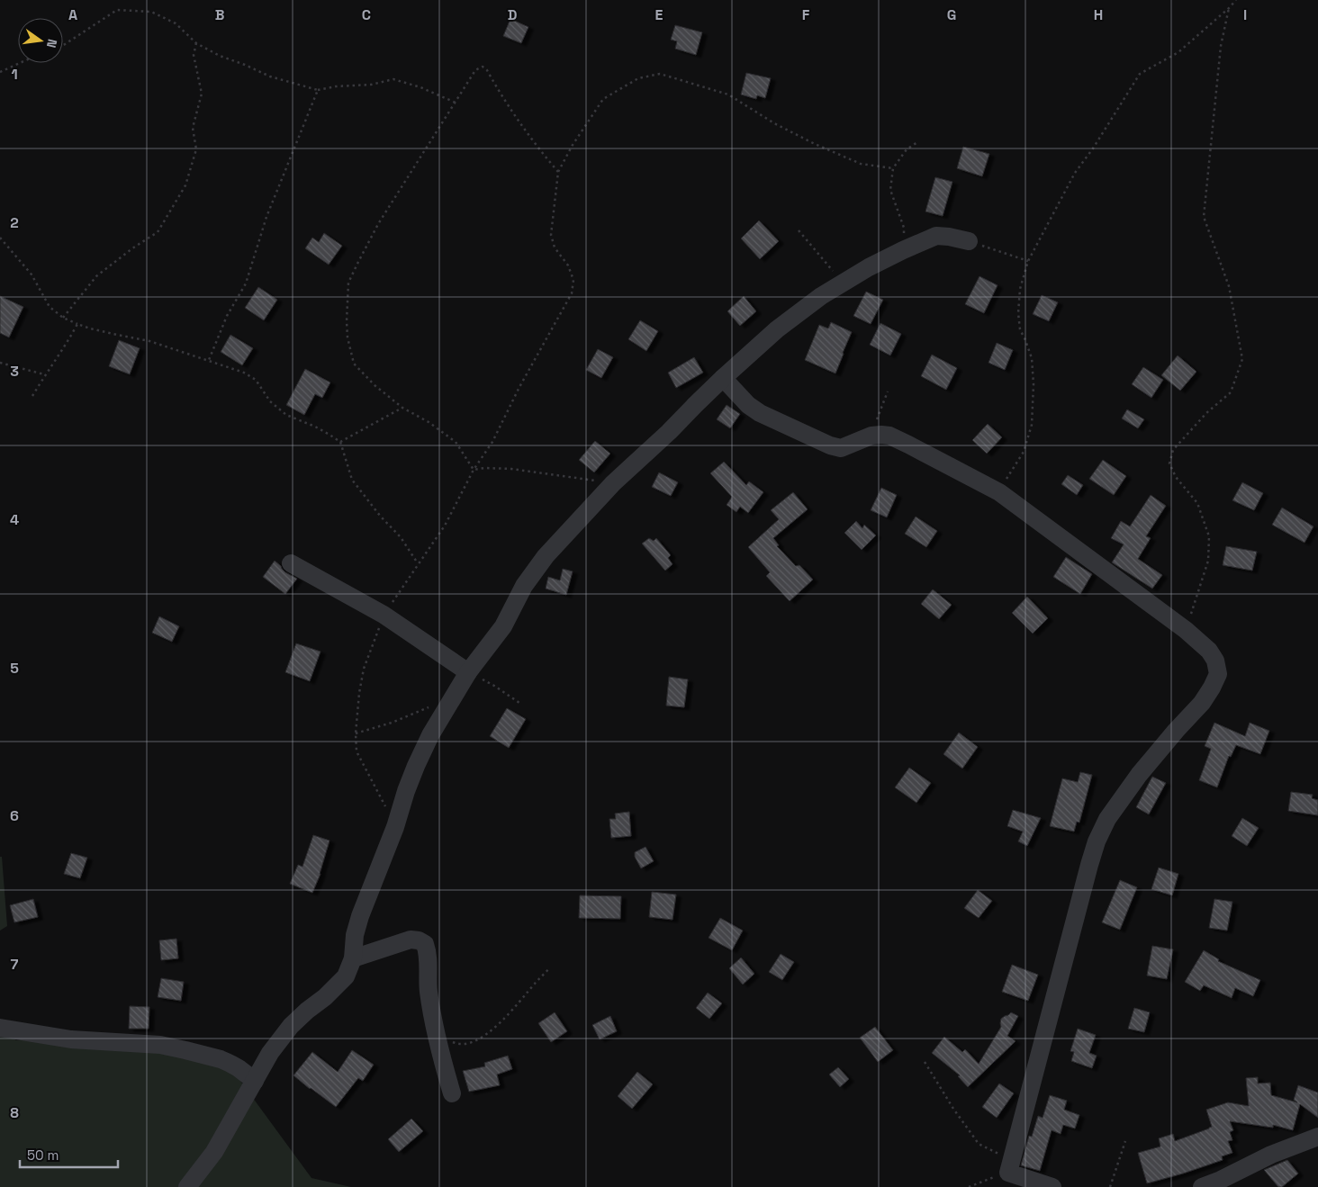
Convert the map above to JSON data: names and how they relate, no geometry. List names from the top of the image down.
{
  "scale_bar": "50 m",
  "north": "right",
  "grid": {
    "columns": [
      "A",
      "B",
      "C",
      "D",
      "E",
      "F",
      "G",
      "H",
      "I"
    ],
    "rows": [
      "1",
      "2",
      "3",
      "4",
      "5",
      "6",
      "7",
      "8"
    ]
  }
}
